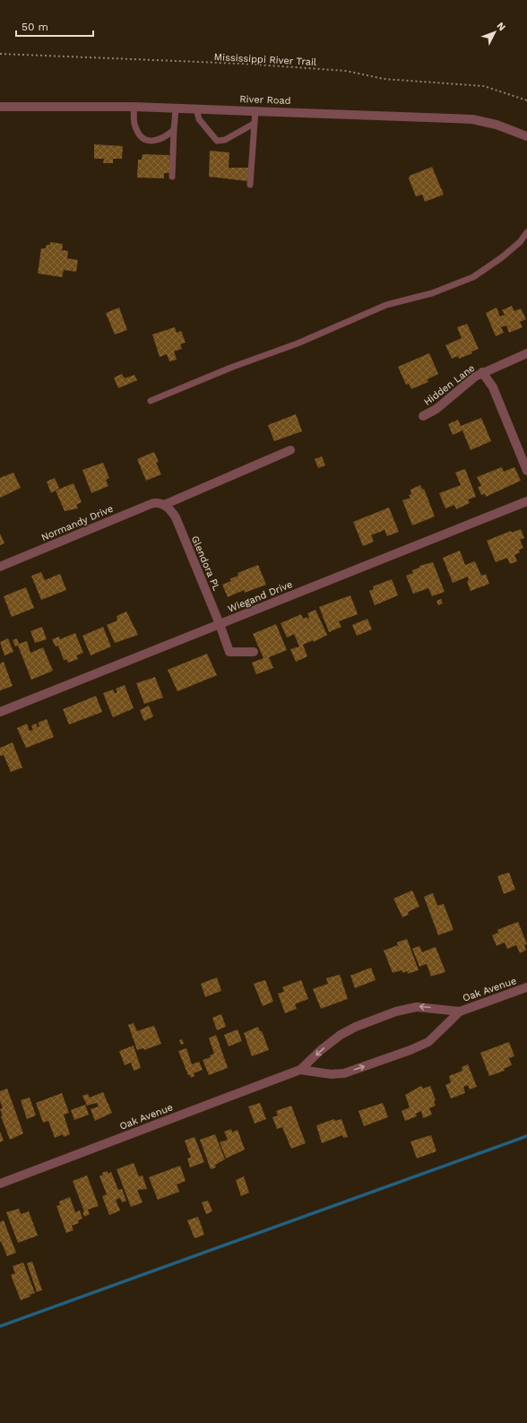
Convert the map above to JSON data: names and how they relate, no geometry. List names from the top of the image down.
{
  "streets": {
    "street": [
      "River Road",
      "Hidden Lane",
      "Normandy Drive",
      "Glendora PL",
      "Wiegand Drive",
      "Oak Avenue"
    ],
    "path": ["Mississippi River Trail"]
  },
  "crossings": [
    ["Normandy Drive", "Glendora PL"],
    ["Glendora PL", "Wiegand Drive"]
  ],
  "scale_bar": "50 m",
  "north": "top right"
}
